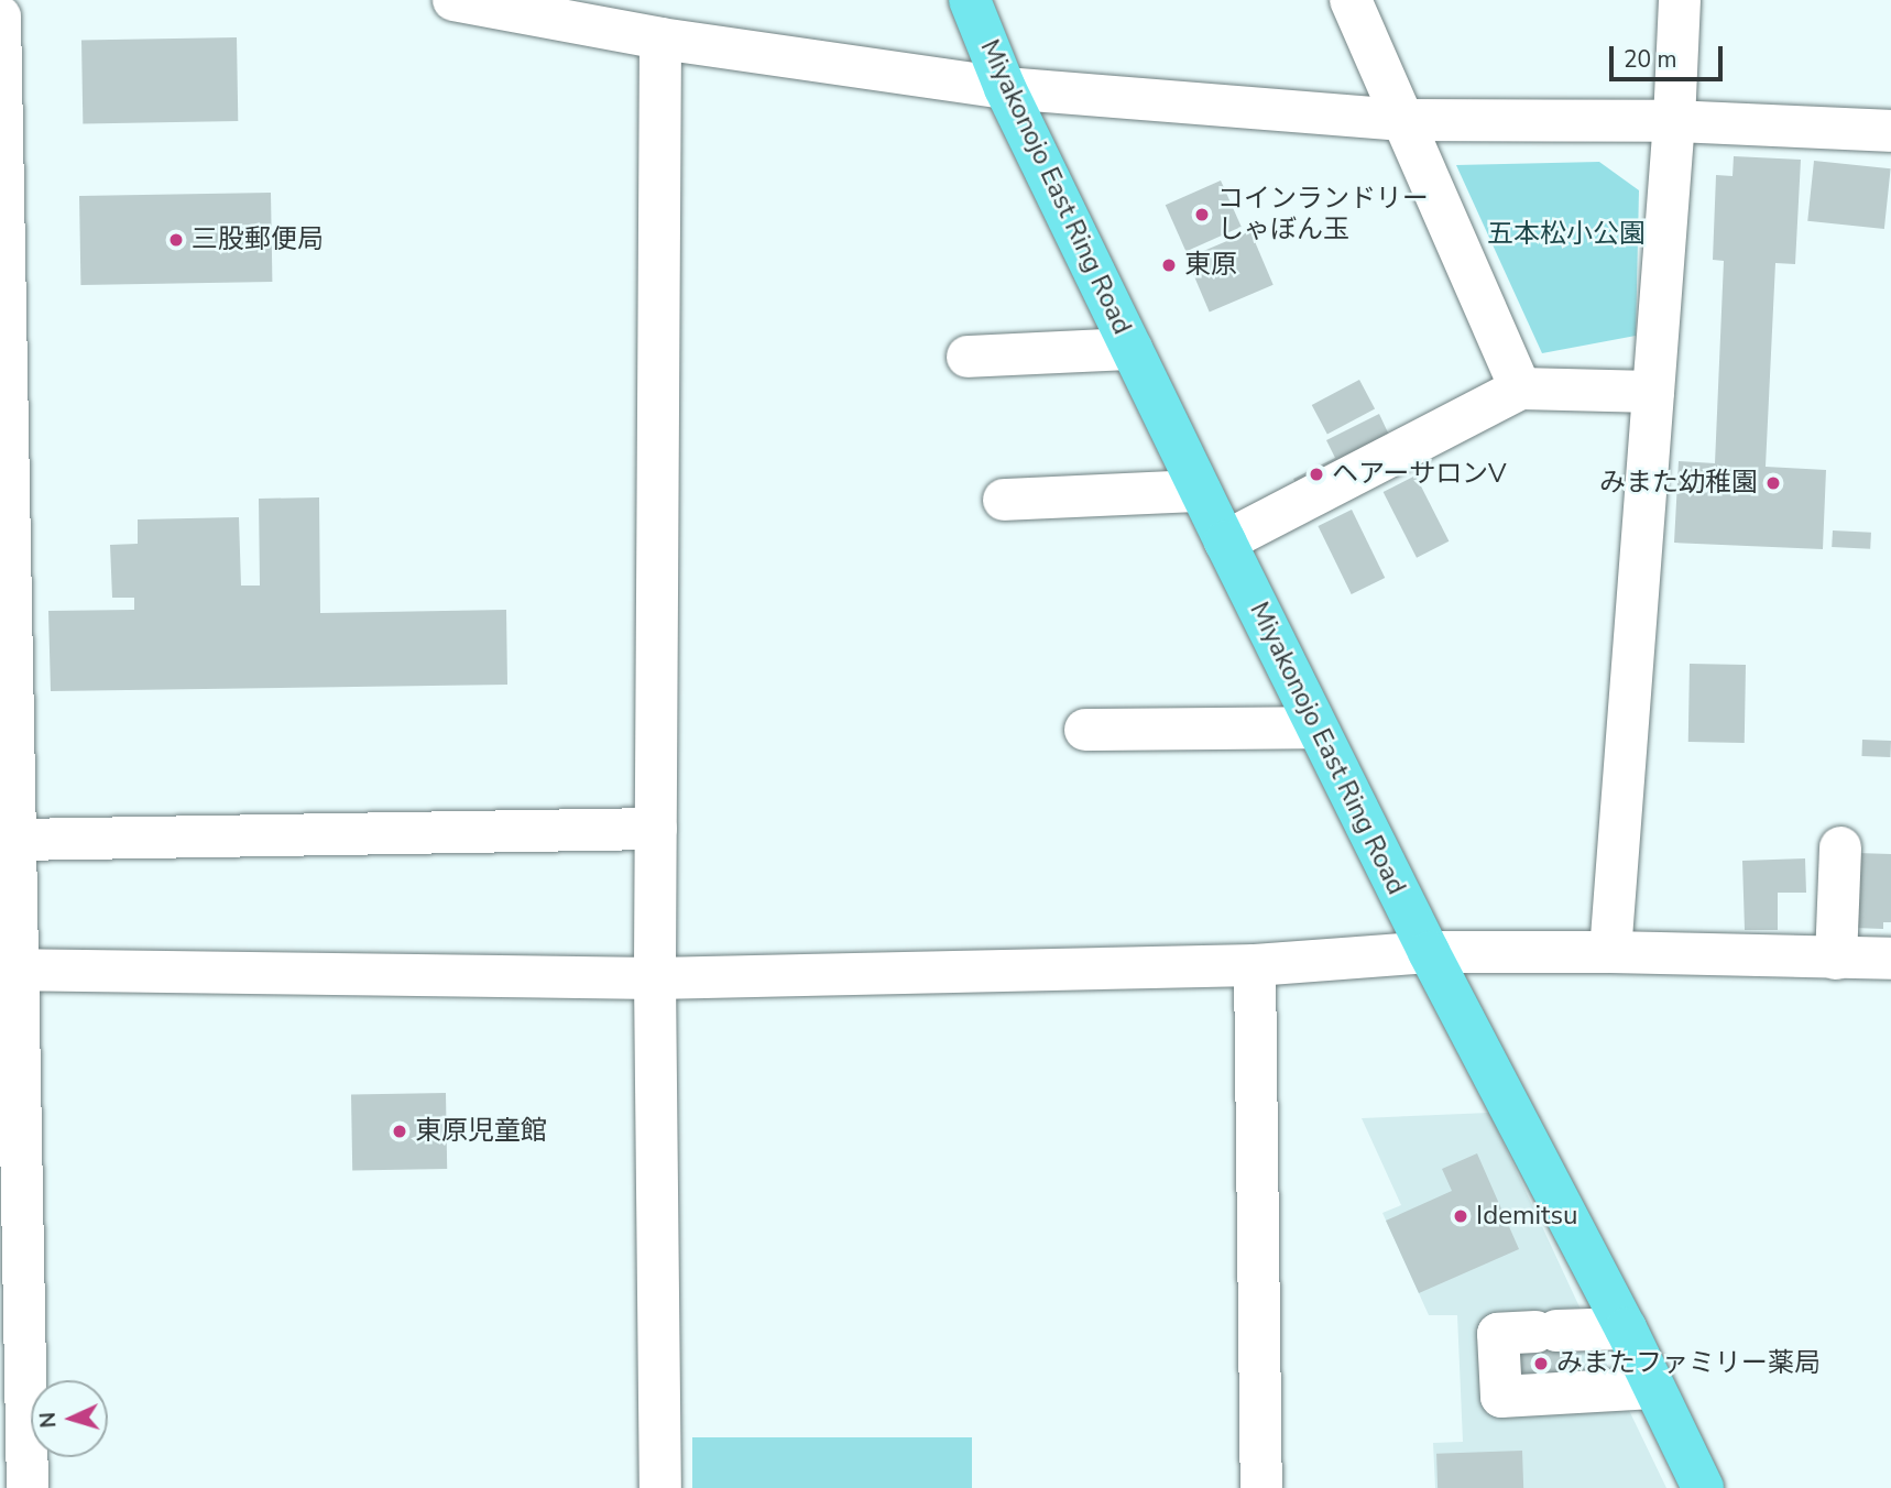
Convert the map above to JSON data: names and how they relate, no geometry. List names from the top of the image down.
{
  "streets": {
    "main road": ["Miyakonojo East Ring Road"]
  },
  "parks": ["五本松小公園"],
  "places": [
    "コインランドリー しゃぼん玉",
    "三股郵便局",
    "東原",
    "ヘアーサロンV",
    "みまた幼稚園",
    "東原児童館",
    "Idemitsu",
    "みまたファミリー薬局"
  ],
  "scale_bar": "20 m",
  "north": "left"
}
